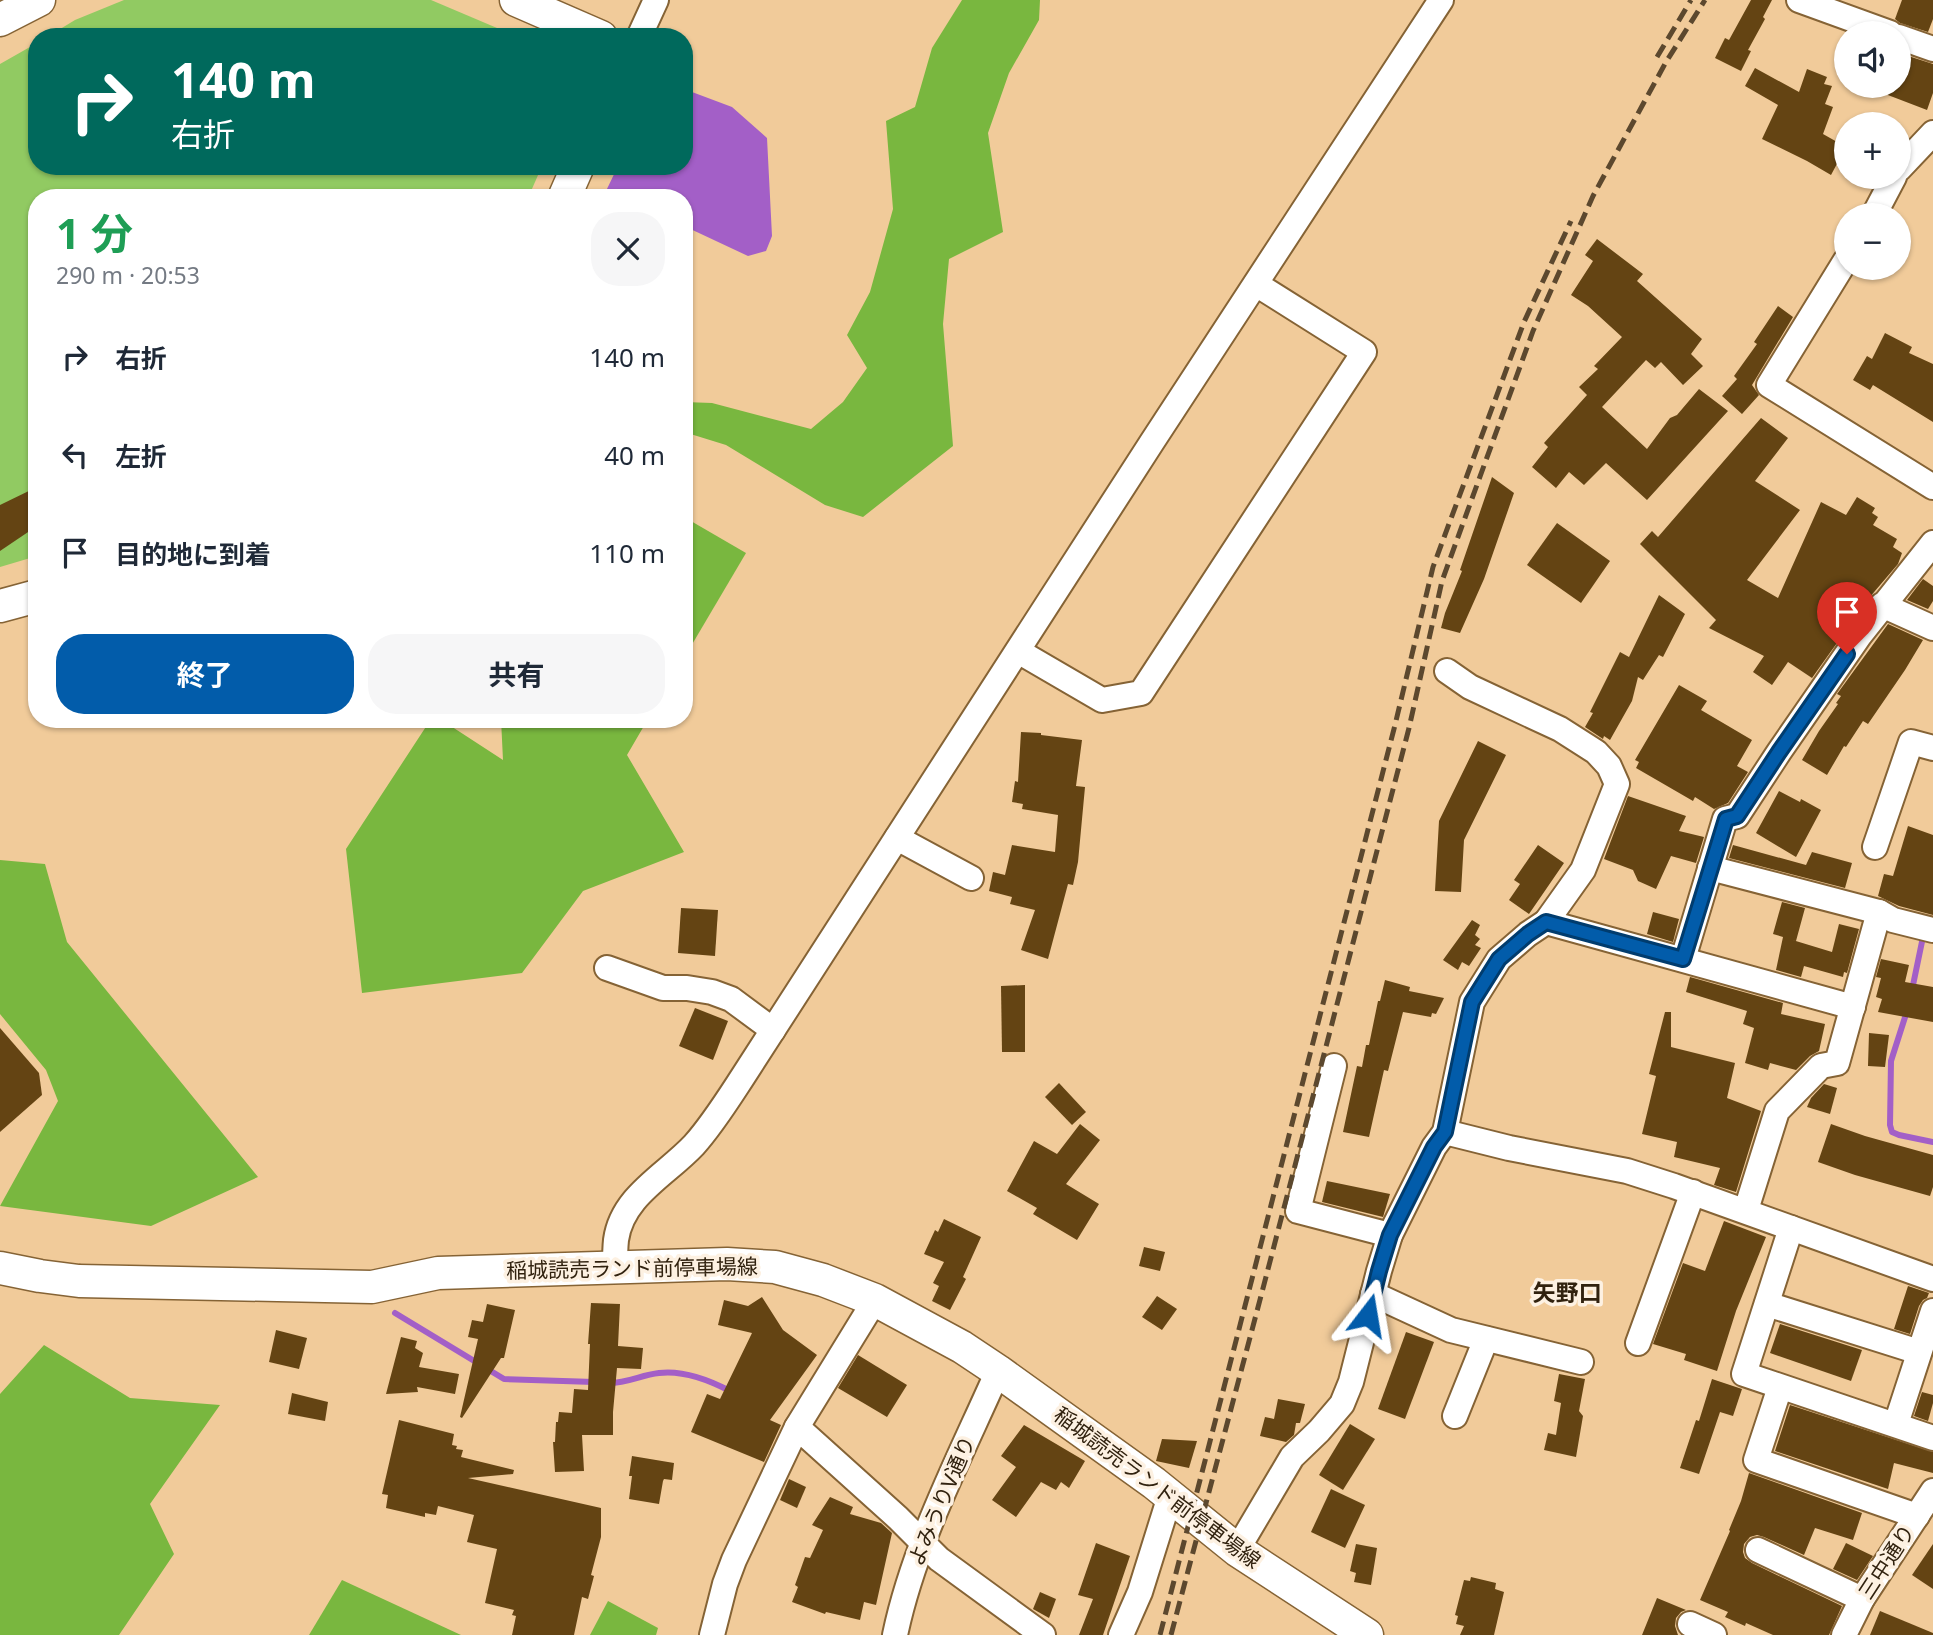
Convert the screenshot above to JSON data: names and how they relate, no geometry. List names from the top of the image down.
{
  "streets": {
    "main road": ["稲城読売ランド前停車場線"],
    "street": ["よみうりV通り", "三中通り"]
  },
  "crossings": [
    ["稲城読売ランド前停車場線", "よみうりV通り"]
  ],
  "districts": ["矢野口"],
  "page": {
    "map_buttons": ["+", "−"],
    "turn": ["140 m", "右折"],
    "heading": ["1 分", "290 m · 20:53"],
    "list": [
      {
        "name": "右折",
        "value": "140 m"
      },
      {
        "name": "左折",
        "value": "40 m"
      },
      {
        "name": "目的地に到着",
        "value": "110 m"
      }
    ],
    "buttons": ["終了", "共有"]
  }
}
